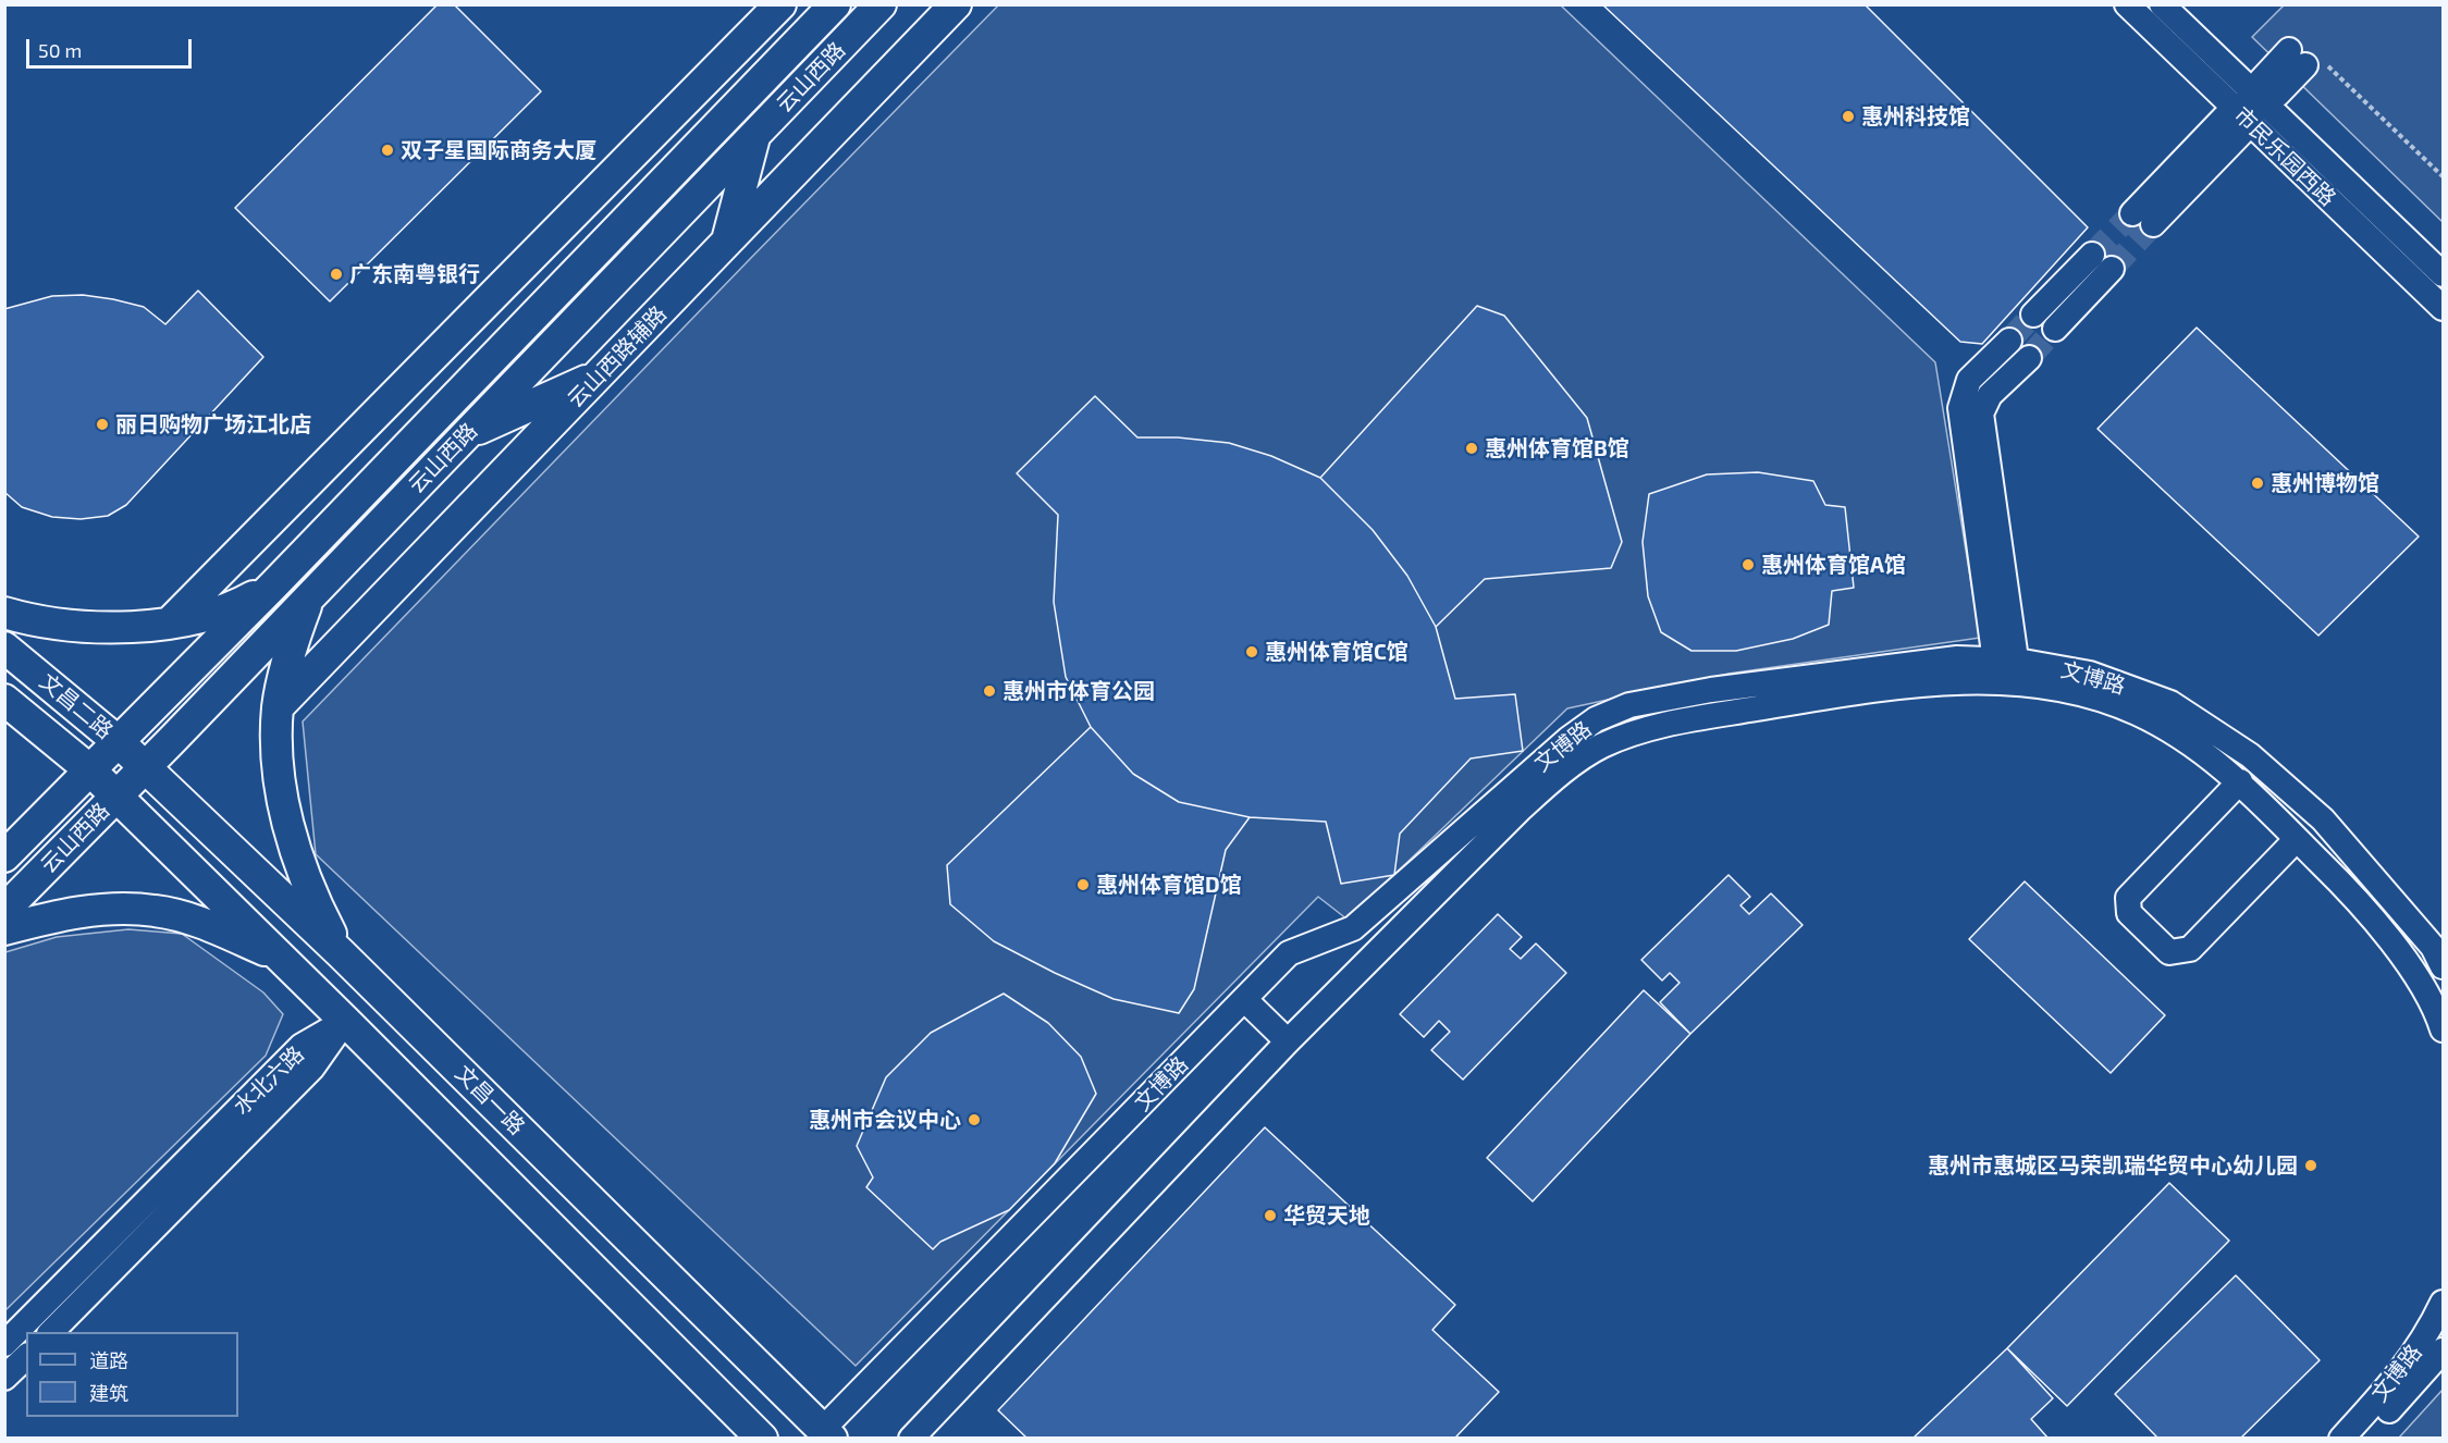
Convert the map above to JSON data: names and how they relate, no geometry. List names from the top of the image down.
{
  "streets": {
    "main road": [
      "云山西路",
      "云山西路辅路",
      "文昌二路",
      "文昌一路"
    ],
    "street": ["市民乐园西路", "文博路", "水北六路"]
  },
  "crossings": [
    ["云山西路", "文昌二路"],
    ["云山西路", "文昌一路"],
    ["文博路", "文昌一路"],
    ["文昌二路", "文昌一路"]
  ],
  "places": [
    "惠州科技馆",
    "双子星国际商务大厦",
    "广东南粤银行",
    "丽日购物广场江北店",
    "惠州体育馆B馆",
    "惠州博物馆",
    "惠州体育馆A馆",
    "惠州体育馆C馆",
    "惠州市体育公园",
    "惠州体育馆D馆",
    "惠州市会议中心",
    "惠州市惠城区马荣凯瑞华贸中心幼儿园",
    "华贸天地"
  ],
  "legend": ["道路", "建筑"],
  "scale_bar": "50 m"
}
